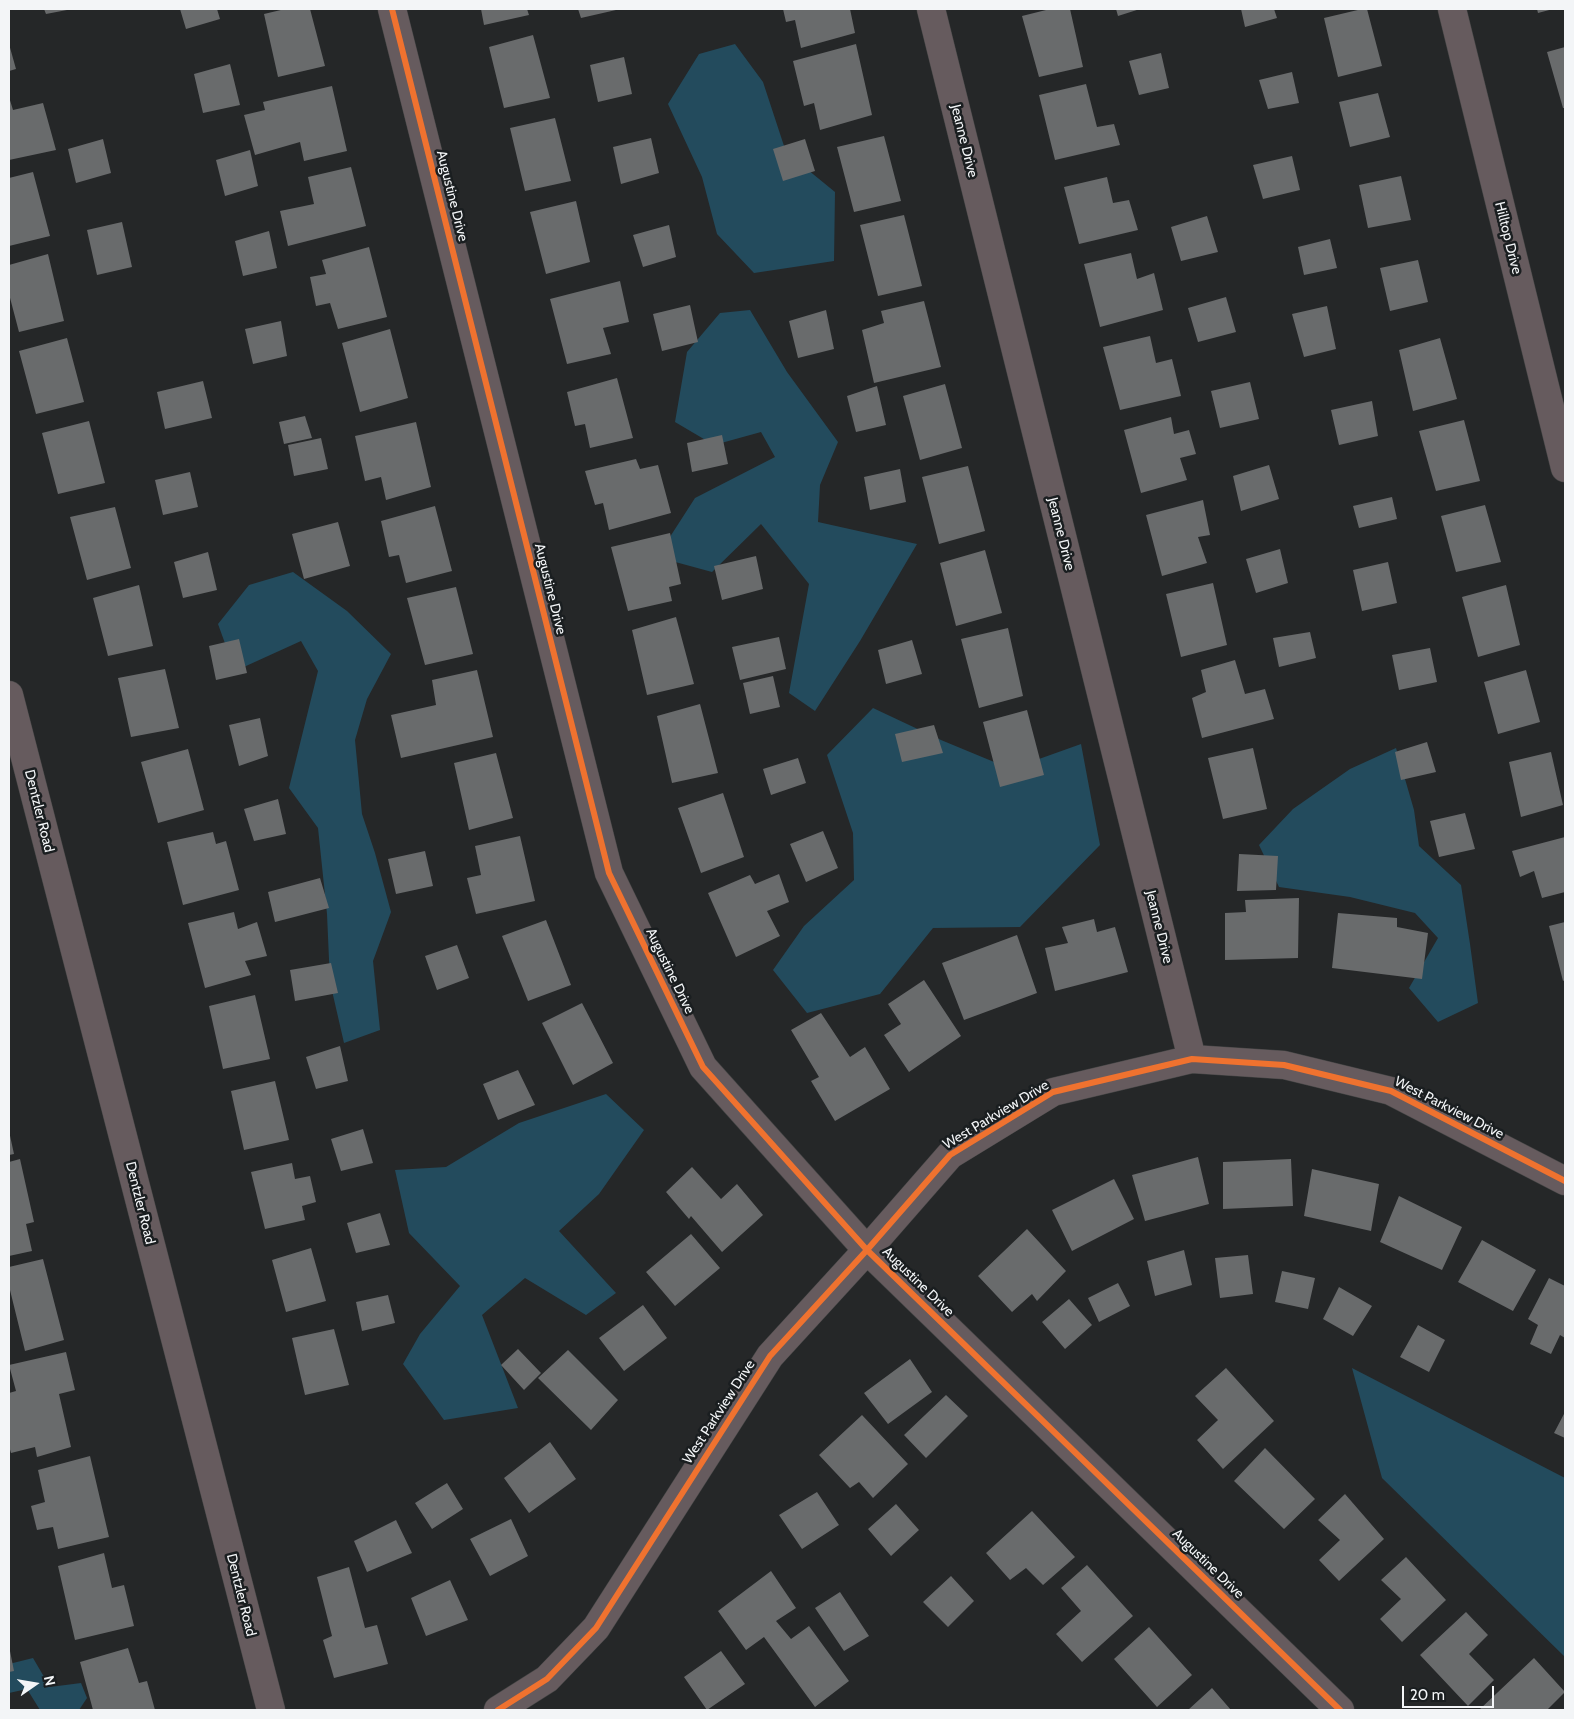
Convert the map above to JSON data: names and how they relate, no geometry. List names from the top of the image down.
{
  "streets": {
    "street": [
      "Jeanne Drive",
      "Augustine Drive",
      "Hilltop Drive",
      "Dentzler Road",
      "West Parkview Drive"
    ]
  },
  "crossings": [
    ["Jeanne Drive", "West Parkview Drive"],
    ["Augustine Drive", "West Parkview Drive"]
  ],
  "scale_bar": "20 m",
  "north": "right"
}
